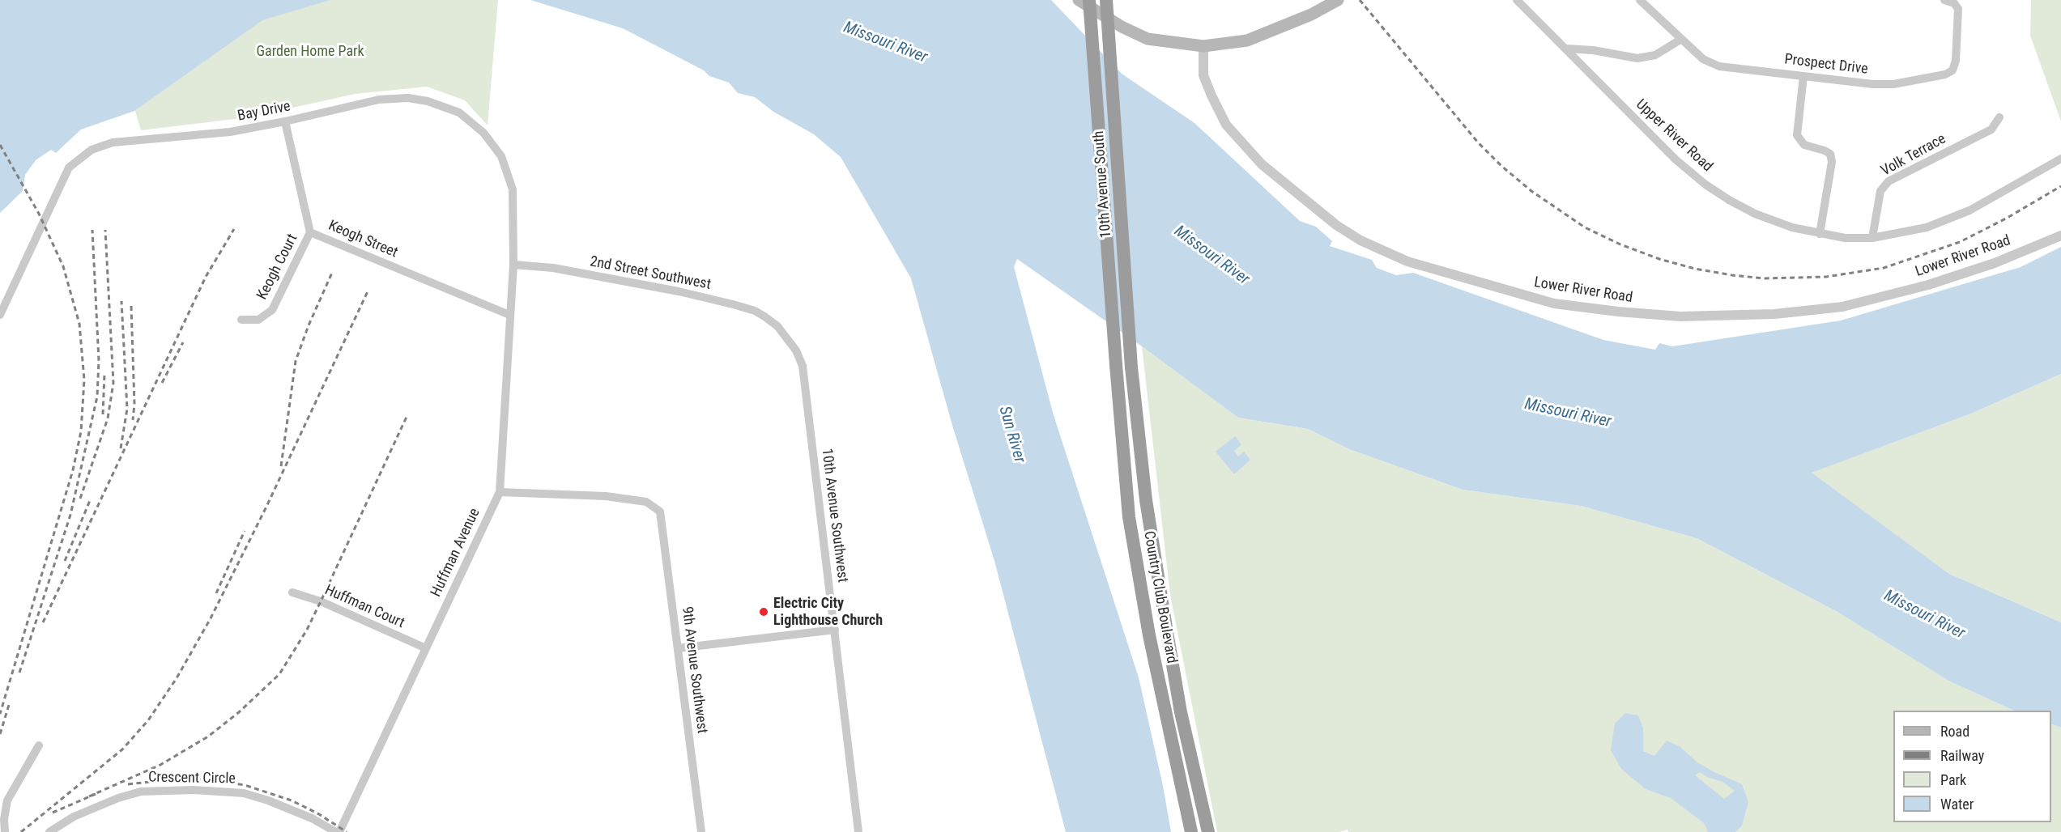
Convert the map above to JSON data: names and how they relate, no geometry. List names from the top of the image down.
{
  "streets": {
    "highway": ["10th Avenue South", "Country Club Boulevard"],
    "street": [
      "Prospect Drive",
      "Bay Drive",
      "Upper River Road",
      "Volk Terrace",
      "Keogh Street",
      "Lower River Road",
      "Keogh Court",
      "2nd Street Southwest",
      "10th Avenue Southwest",
      "Huffman Avenue",
      "Huffman Court",
      "9th Avenue Southwest",
      "Crescent Circle"
    ]
  },
  "crossings": [
    ["Bay Drive", "Keogh Street"],
    ["Bay Drive", "2nd Street Southwest"],
    ["Bay Drive", "Huffman Avenue"],
    ["Upper River Road", "Volk Terrace"],
    ["10th Avenue South", "Country Club Boulevard"],
    ["Keogh Street", "Keogh Court"],
    ["Keogh Street", "Huffman Avenue"],
    ["2nd Street Southwest", "10th Avenue Southwest"],
    ["2nd Street Southwest", "Huffman Avenue"],
    ["Huffman Avenue", "Huffman Court"],
    ["Huffman Avenue", "9th Avenue Southwest"],
    ["Huffman Avenue", "Crescent Circle"]
  ],
  "water": ["Missouri River", "Sun River"],
  "parks": ["Garden Home Park"],
  "places": ["Electric City Lighthouse Church"],
  "legend": [
    "Road",
    "Railway",
    "Park",
    "Water"
  ]
}
